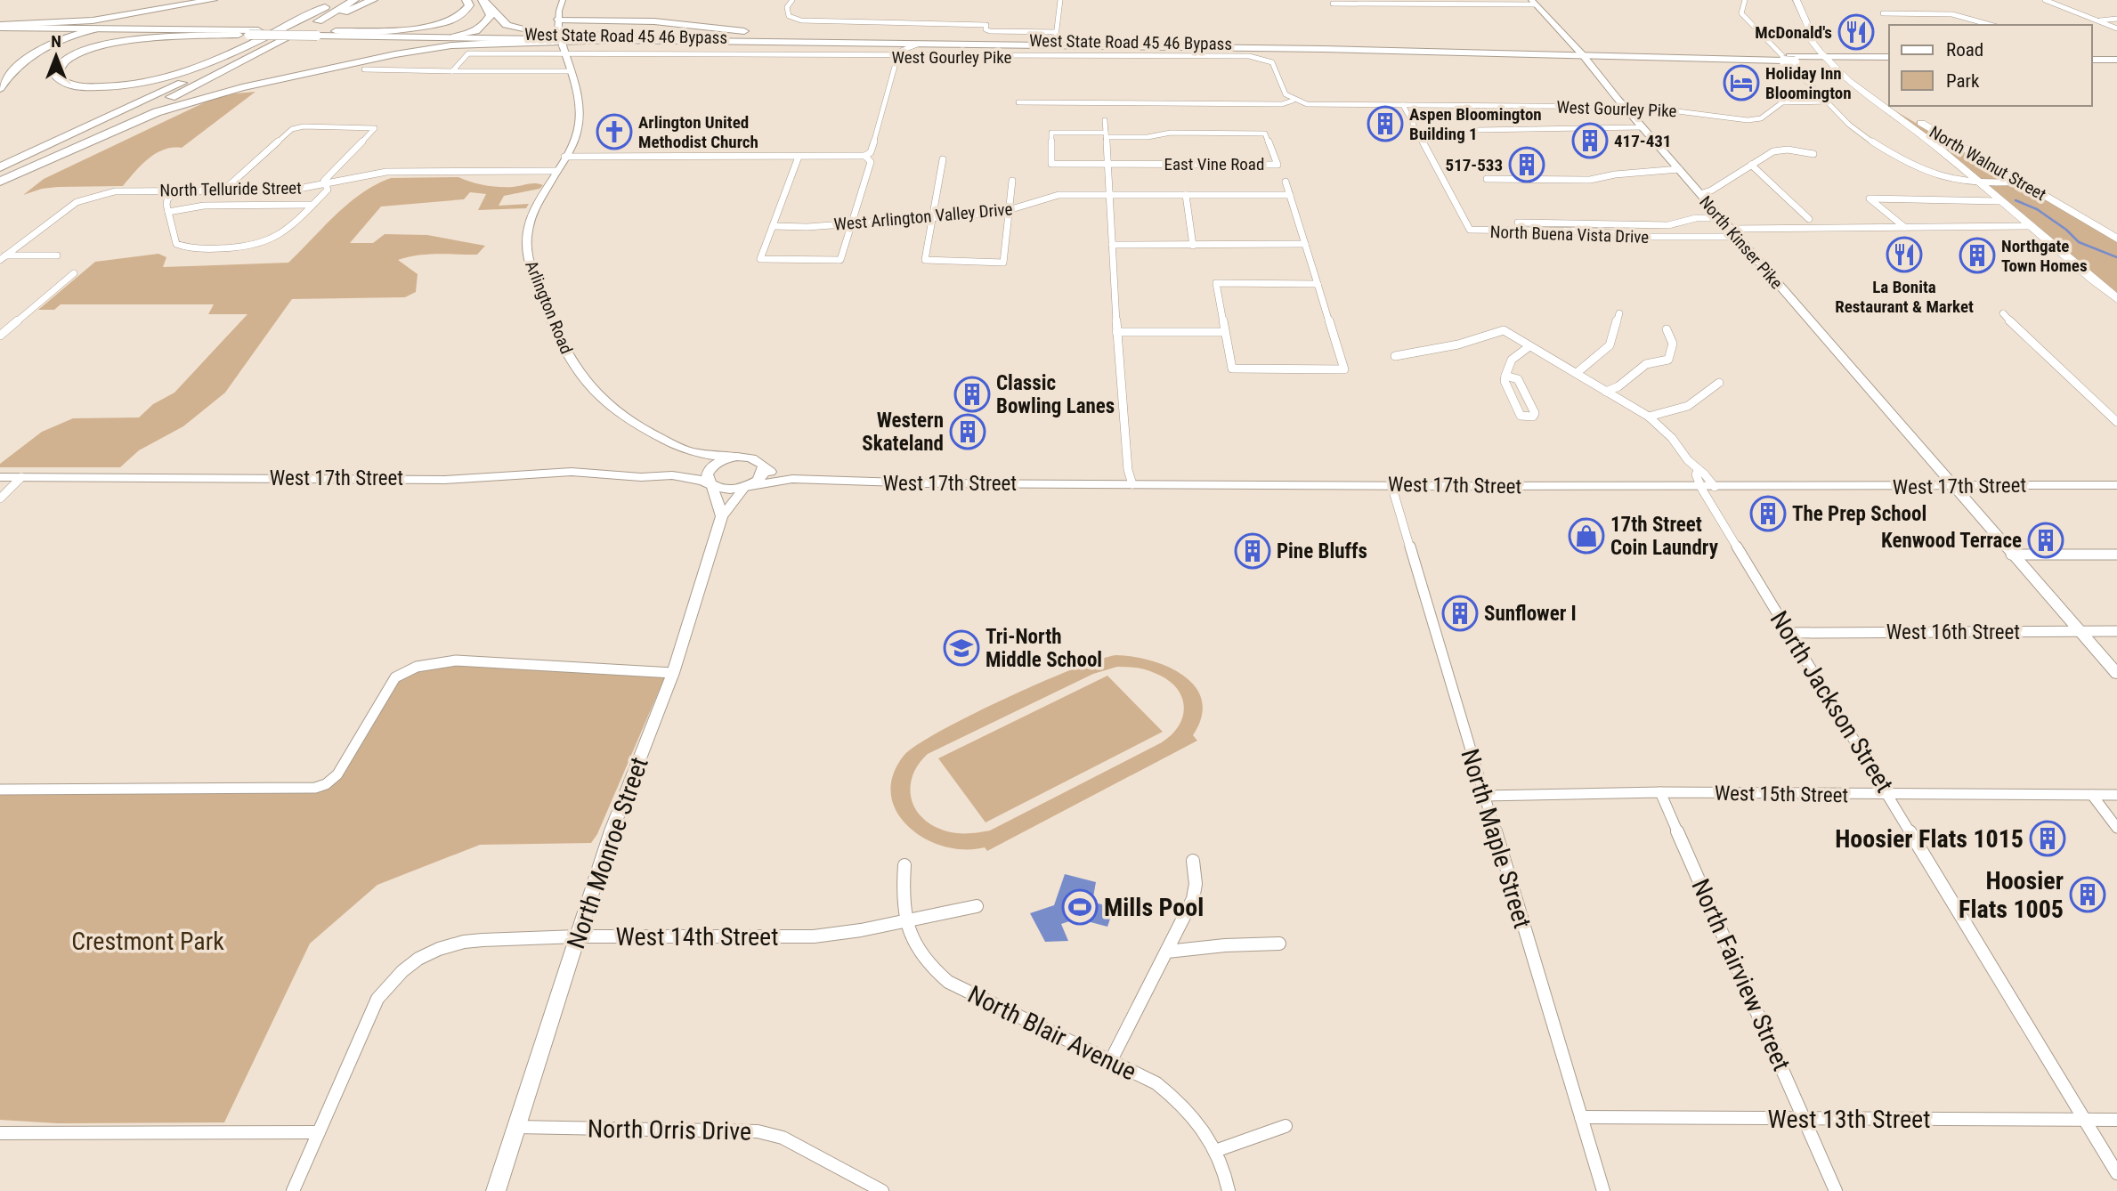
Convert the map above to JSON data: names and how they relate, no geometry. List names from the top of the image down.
{
  "streets": {
    "highway": ["West State Road 45 46 Bypass"],
    "main road": ["North Walnut Street", "West 17th Street"],
    "street": [
      "West Gourley Pike",
      "East Vine Road",
      "North Telluride Street",
      "West Arlington Valley Drive",
      "North Buena Vista Drive",
      "North Kinser Pike",
      "Arlington Road",
      "West 16th Street",
      "North Jackson Street",
      "West 15th Street",
      "North Maple Street",
      "North Monroe Street",
      "West 14th Street",
      "North Fairview Street",
      "North Blair Avenue",
      "West 13th Street",
      "North Orris Drive"
    ]
  },
  "crossings": [
    ["West State Road 45 46 Bypass", "North Walnut Street"],
    ["West State Road 45 46 Bypass", "North Kinser Pike"],
    ["West Gourley Pike", "North Buena Vista Drive"],
    ["West Gourley Pike", "North Kinser Pike"],
    ["West Gourley Pike", "Arlington Road"],
    ["North Telluride Street", "Arlington Road"],
    ["North Buena Vista Drive", "North Kinser Pike"],
    ["North Kinser Pike", "West 17th Street"],
    ["North Kinser Pike", "West 16th Street"],
    ["Arlington Road", "West 17th Street"],
    ["West 17th Street", "North Jackson Street"],
    ["West 17th Street", "North Maple Street"],
    ["West 17th Street", "North Monroe Street"],
    ["West 16th Street", "North Jackson Street"],
    ["North Jackson Street", "West 15th Street"],
    ["North Jackson Street", "West 13th Street"],
    ["West 15th Street", "North Maple Street"],
    ["West 15th Street", "North Fairview Street"],
    ["North Maple Street", "West 13th Street"],
    ["North Monroe Street", "West 14th Street"],
    ["North Monroe Street", "North Orris Drive"],
    ["West 14th Street", "North Blair Avenue"],
    ["North Fairview Street", "West 13th Street"]
  ],
  "parks": ["Crestmont Park"],
  "places": {
    "restaurant": ["McDonald's", "La Bonita Restaurant & Market"],
    "hotel": ["Holiday Inn Bloomington"],
    "building": [
      "Aspen Bloomington Building 1",
      "417-431",
      "517-533",
      "Northgate Town Homes",
      "Classic Bowling Lanes",
      "Western Skateland",
      "The Prep School",
      "Kenwood Terrace",
      "Pine Bluffs",
      "Sunflower I",
      "Hoosier Flats 1015",
      "Hoosier Flats 1005"
    ],
    "church": ["Arlington United Methodist Church"],
    "shop": ["17th Street Coin Laundry"],
    "school or university": ["Tri-North Middle School"],
    "sports": ["Mills Pool"]
  },
  "legend": ["Road", "Park"],
  "north": "top"
}
